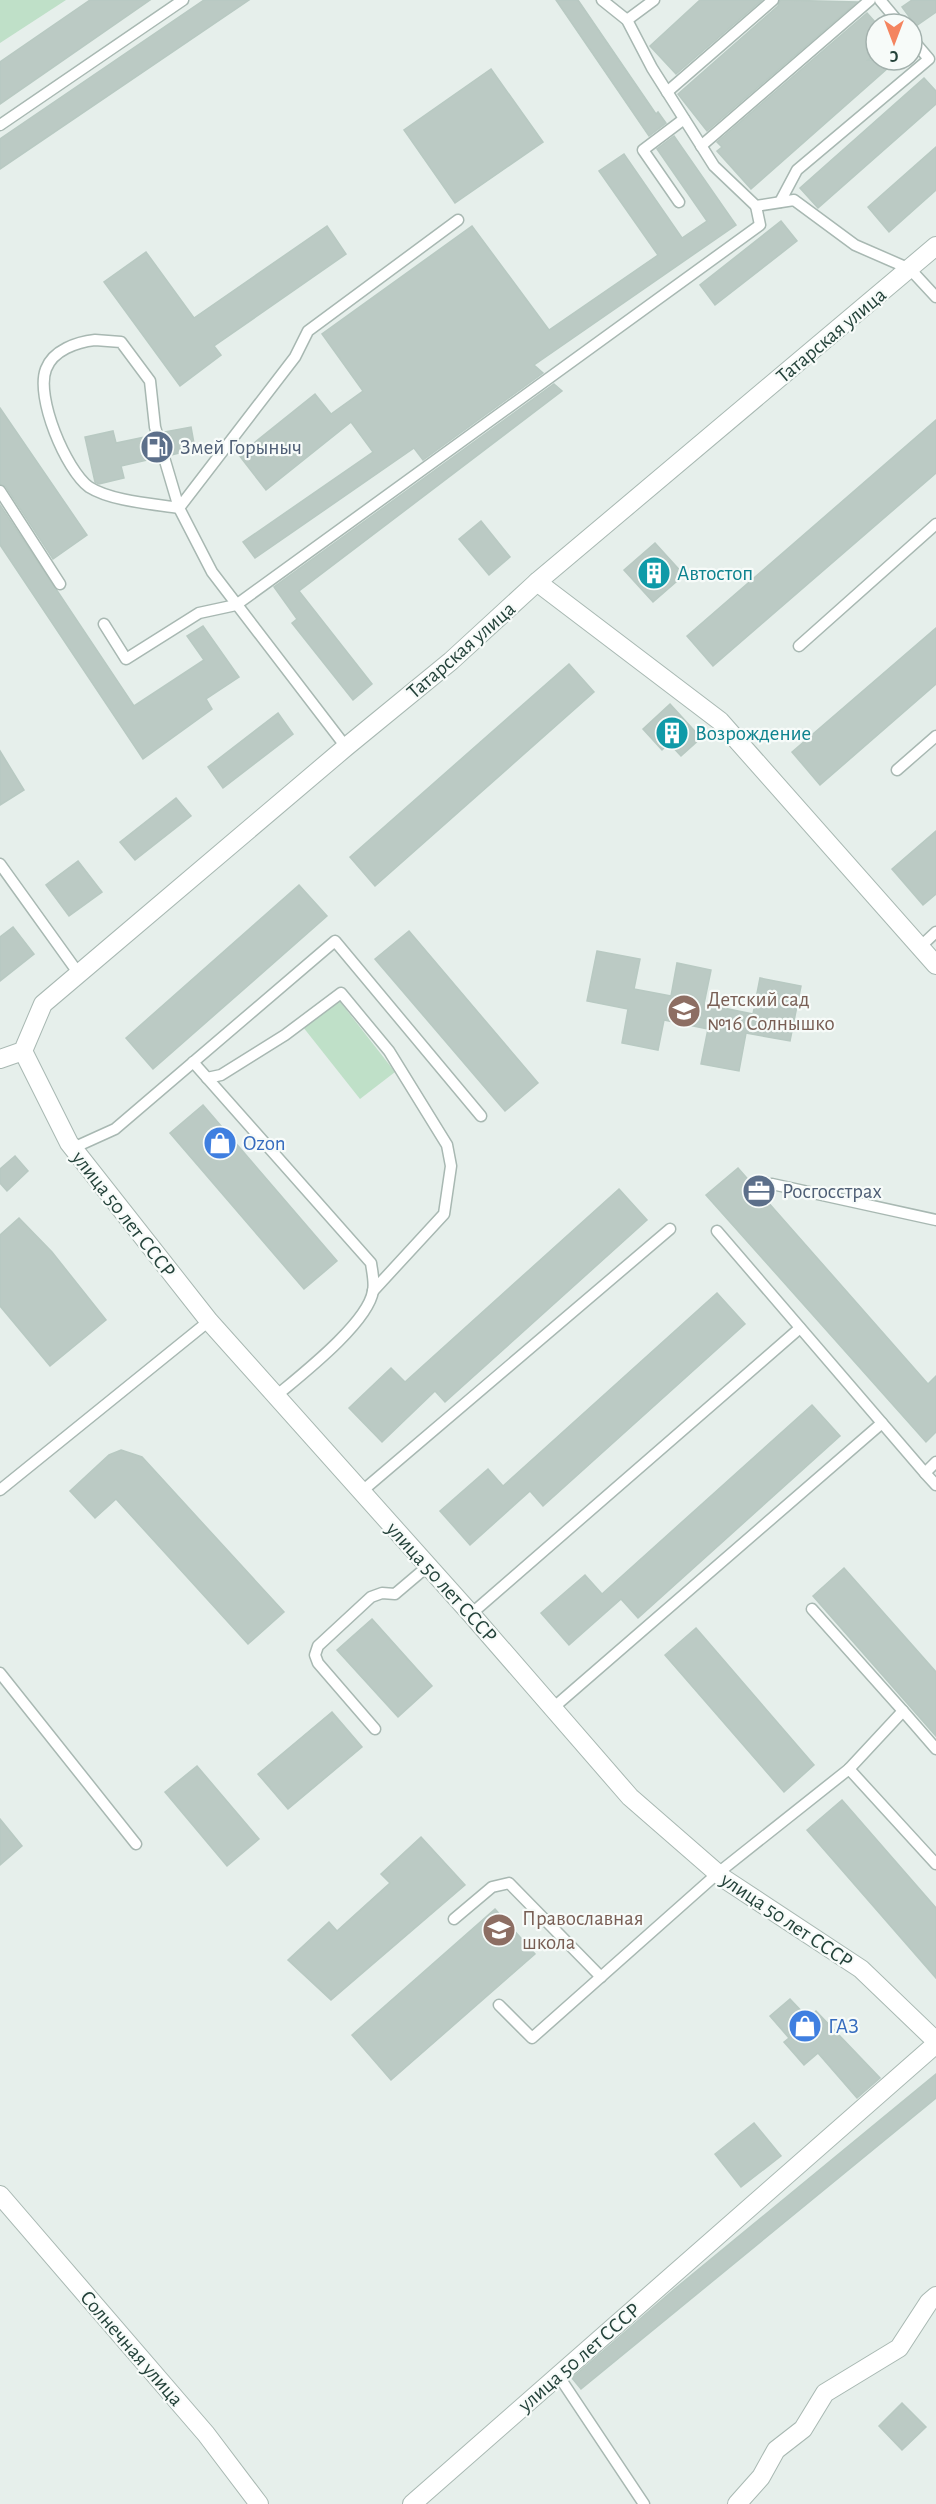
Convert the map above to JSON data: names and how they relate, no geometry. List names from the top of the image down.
{
  "streets": {
    "street": ["Татарская улица", "улица 50 лет СССР", "Солнечная улица"]
  },
  "crossings": [
    ["Татарская улица", "улица 50 лет СССР"]
  ],
  "places": {
    "fuel station": ["Змей Горыныч"],
    "building": ["Автостоп", "Возрождение"],
    "school or university": ["Детский сад №16 Солнышко", "Православная школа"],
    "shop": ["Ozon", "ГАЗ"],
    "office": ["Росгосстрах"]
  },
  "north": "bottom"
}
